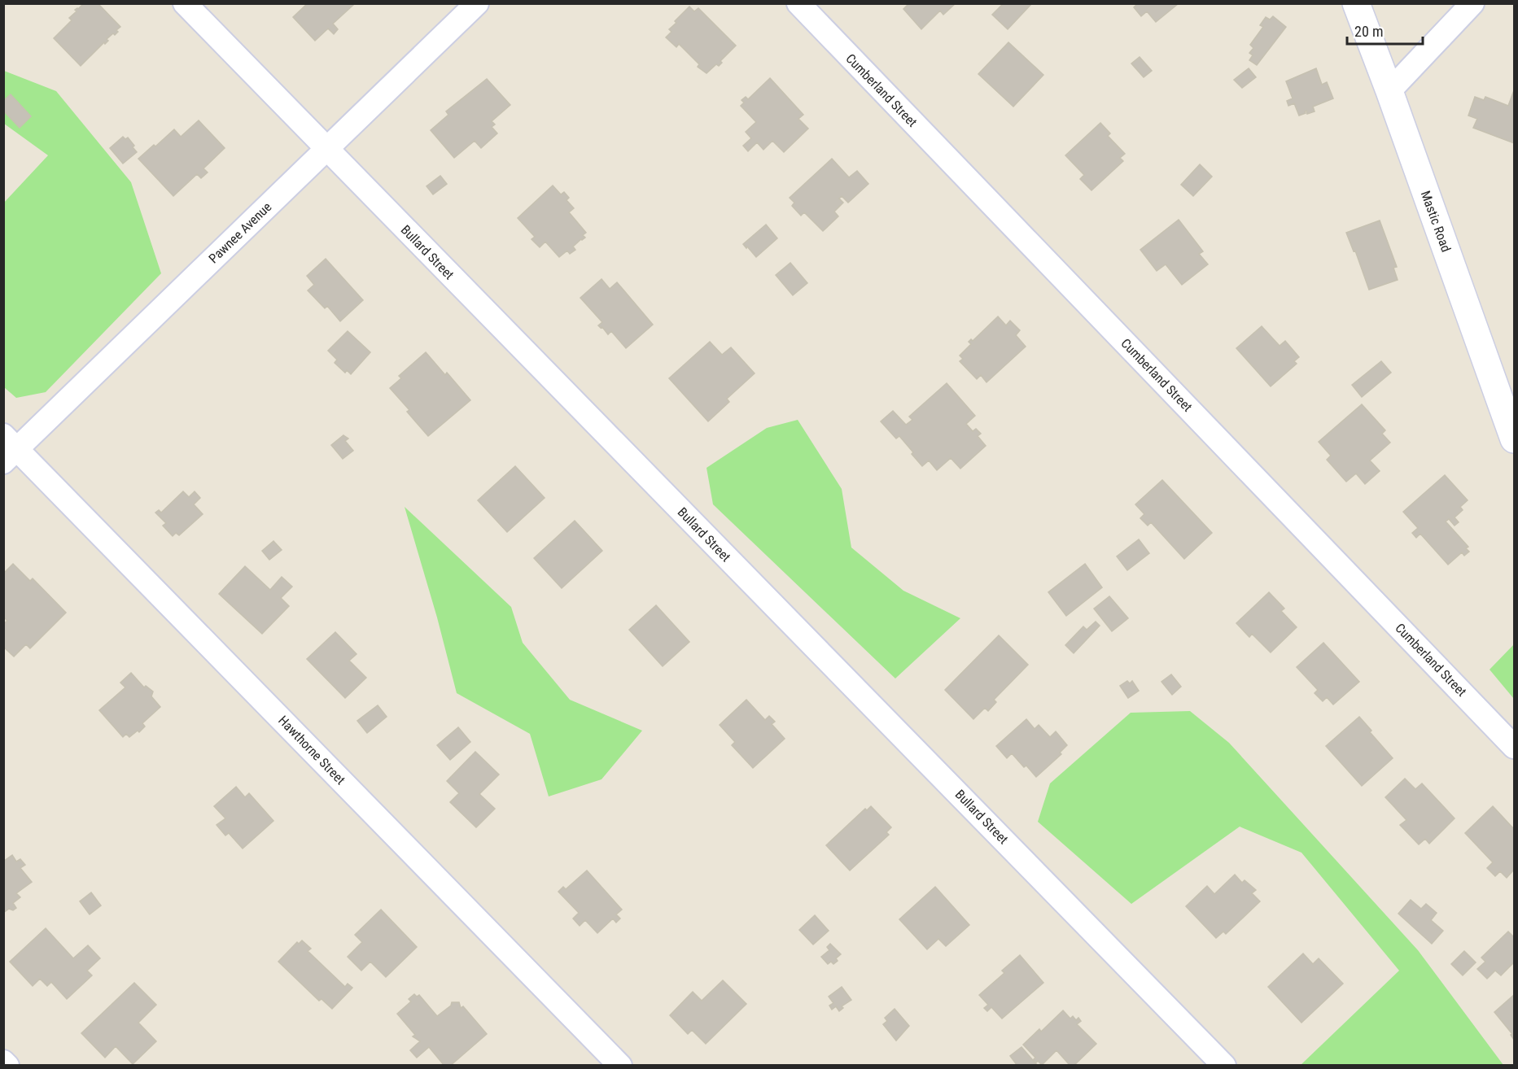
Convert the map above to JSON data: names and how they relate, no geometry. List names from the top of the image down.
{
  "streets": {
    "main road": ["Mastic Road"],
    "street": [
      "Cumberland Street",
      "Pawnee Avenue",
      "Bullard Street",
      "Hawthorne Street"
    ]
  },
  "crossings": [
    ["Pawnee Avenue", "Bullard Street"],
    ["Pawnee Avenue", "Hawthorne Street"]
  ],
  "scale_bar": "20 m"
}
